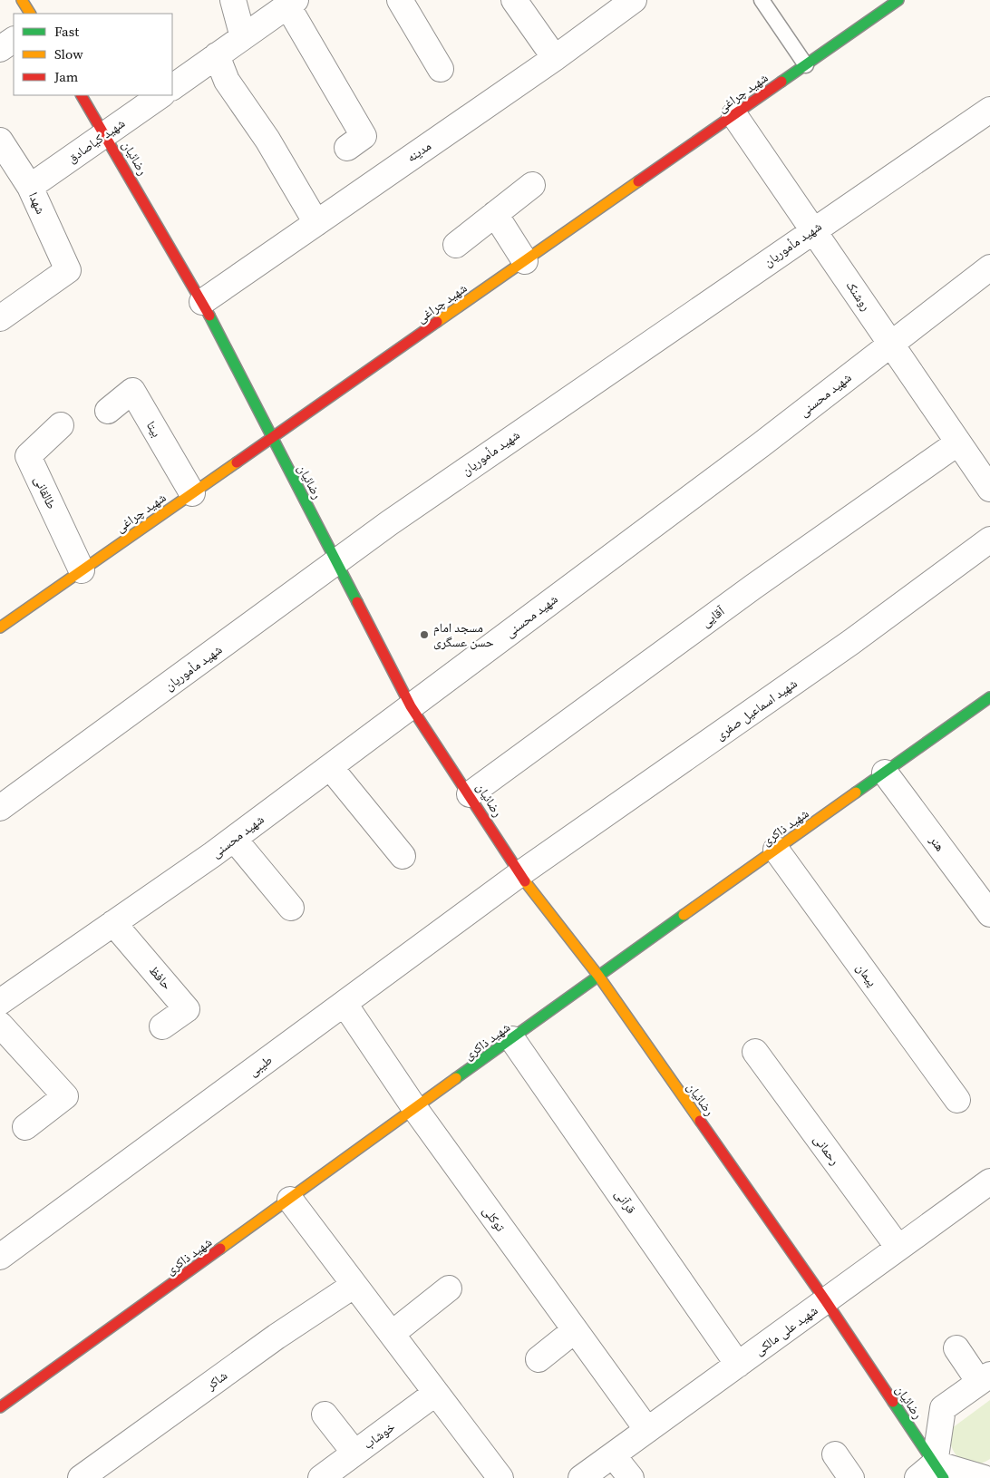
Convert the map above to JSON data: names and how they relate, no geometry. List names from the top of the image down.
{
  "streets": {
    "street": [
      "شهید چراغی",
      "شهید کیاصادق",
      "مدینه",
      "رضائیان",
      "شهدا",
      "شهید مأموریان",
      "روشنک",
      "شهید محسنی",
      "بیتا",
      "طالقانی",
      "آقایی",
      "شهید اسماعیل صفری",
      "شهید ذاکری",
      "هنر",
      "پیمان",
      "حافظ",
      "طیبی",
      "رحمانی",
      "قرآنی",
      "توکلی",
      "شهید علی مالکی",
      "شاکر",
      "خوشاب"
    ]
  },
  "crossings": [
    ["شهید چراغی", "رضائیان"],
    ["شهید چراغی", "روشنک"],
    ["شهید چراغی", "بیتا"],
    ["شهید چراغی", "طالقانی"],
    ["شهید کیاصادق", "رضائیان"],
    ["شهید کیاصادق", "شهدا"],
    ["مدینه", "رضائیان"],
    ["رضائیان", "شهید مأموریان"],
    ["رضائیان", "شهید محسنی"],
    ["رضائیان", "آقایی"],
    ["رضائیان", "شهید اسماعیل صفری"],
    ["رضائیان", "شهید ذاکری"],
    ["رضائیان", "طیبی"],
    ["رضائیان", "شهید علی مالکی"],
    ["شهید مأموریان", "روشنک"],
    ["روشنک", "شهید محسنی"],
    ["روشنک", "آقایی"],
    ["شهید محسنی", "حافظ"],
    ["شهید اسماعیل صفری", "طیبی"],
    ["شهید ذاکری", "هنر"],
    ["شهید ذاکری", "پیمان"],
    ["شهید ذاکری", "قرآنی"],
    ["شهید ذاکری", "توکلی"],
    ["طیبی", "توکلی"],
    ["رحمانی", "شهید علی مالکی"],
    ["قرآنی", "شهید علی مالکی"],
    ["توکلی", "شهید علی مالکی"]
  ],
  "places": ["مسجد امام حسن عسگری"],
  "legend": ["Fast", "Slow", "Jam"]
}
